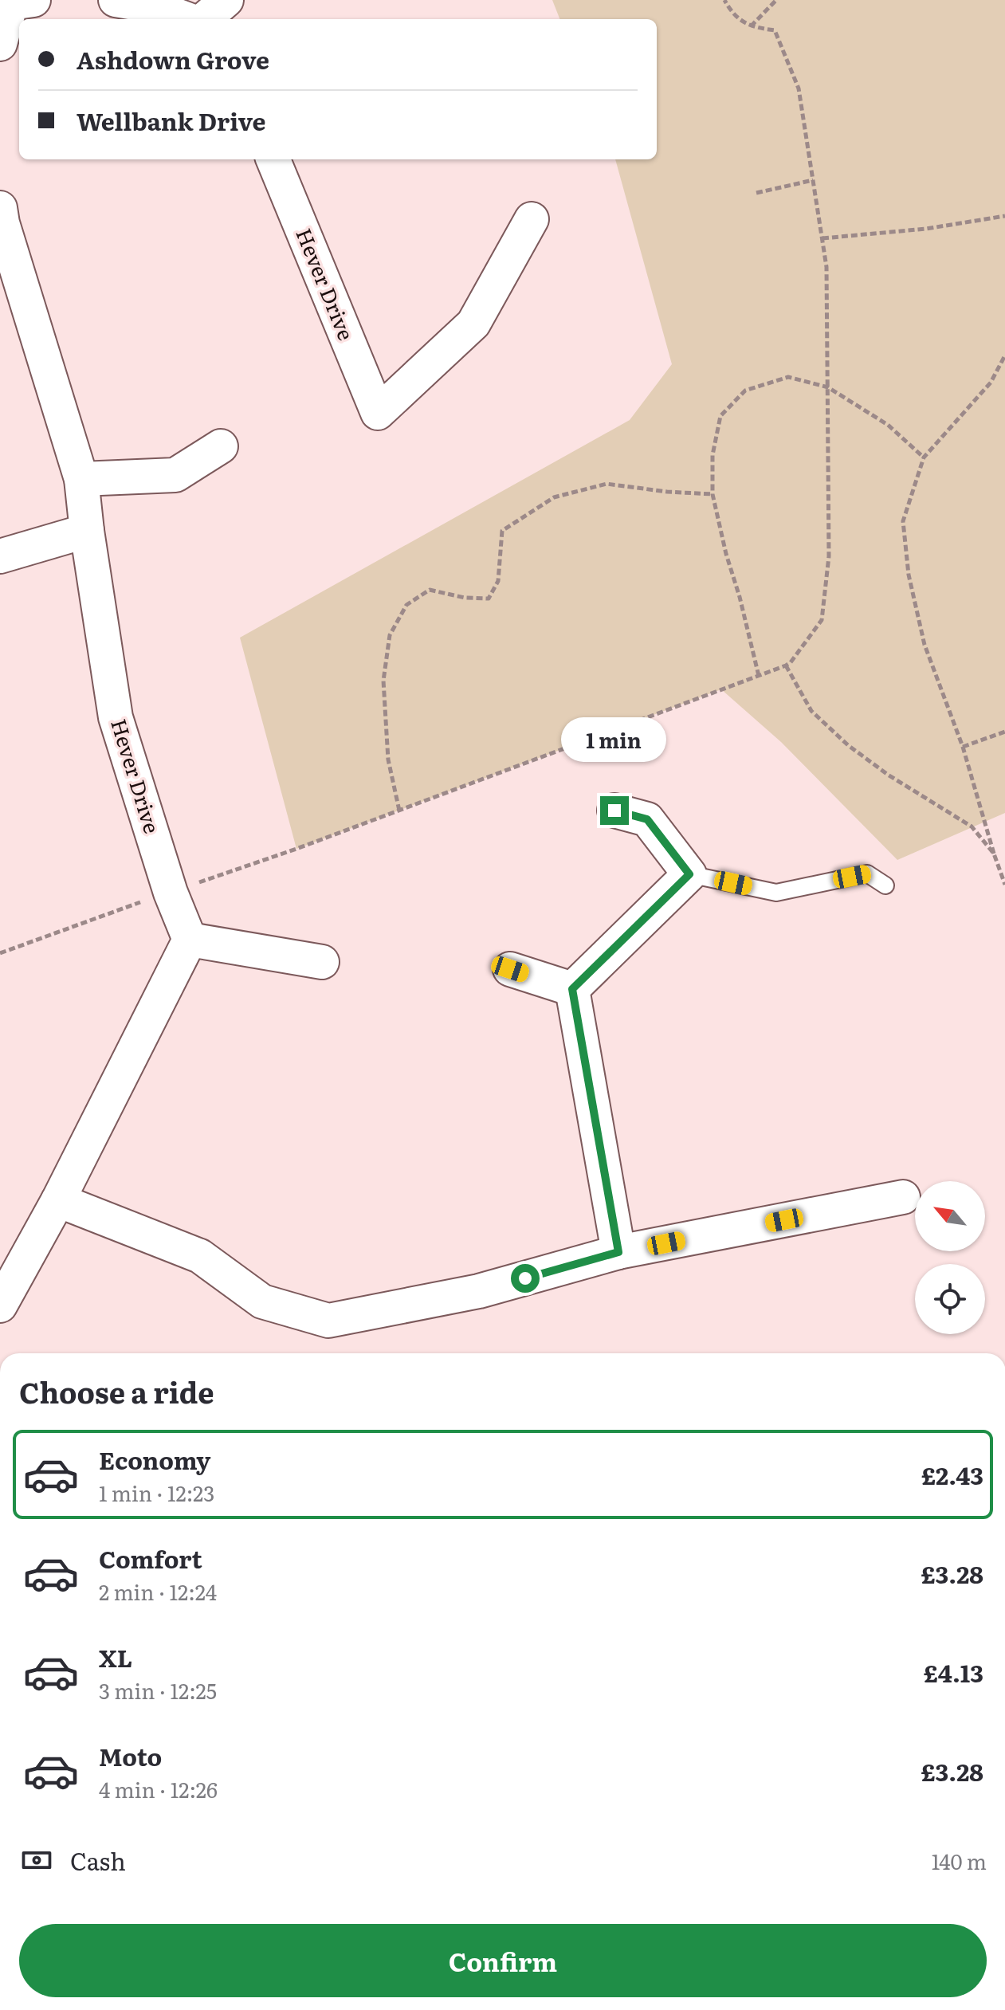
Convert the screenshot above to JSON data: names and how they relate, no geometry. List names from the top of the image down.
{
  "streets": {
    "street": ["Hever Drive"]
  },
  "north": "top left",
  "page": {
    "banner": ["Ashdown Grove", "Wellbank Drive"],
    "bubble": "1 min",
    "heading": "Choose a ride",
    "list": [
      {
        "name": "Economy",
        "note": "1 min · 12:23",
        "value": "£2.43"
      },
      {
        "name": "Comfort",
        "note": "2 min · 12:24",
        "value": "£3.28"
      },
      {
        "name": "XL",
        "note": "3 min · 12:25",
        "value": "£4.13"
      },
      {
        "name": "Moto",
        "note": "4 min · 12:26",
        "value": "£3.28"
      }
    ],
    "pay": ["Cash", "140 m"],
    "buttons": "Confirm"
  }
}
